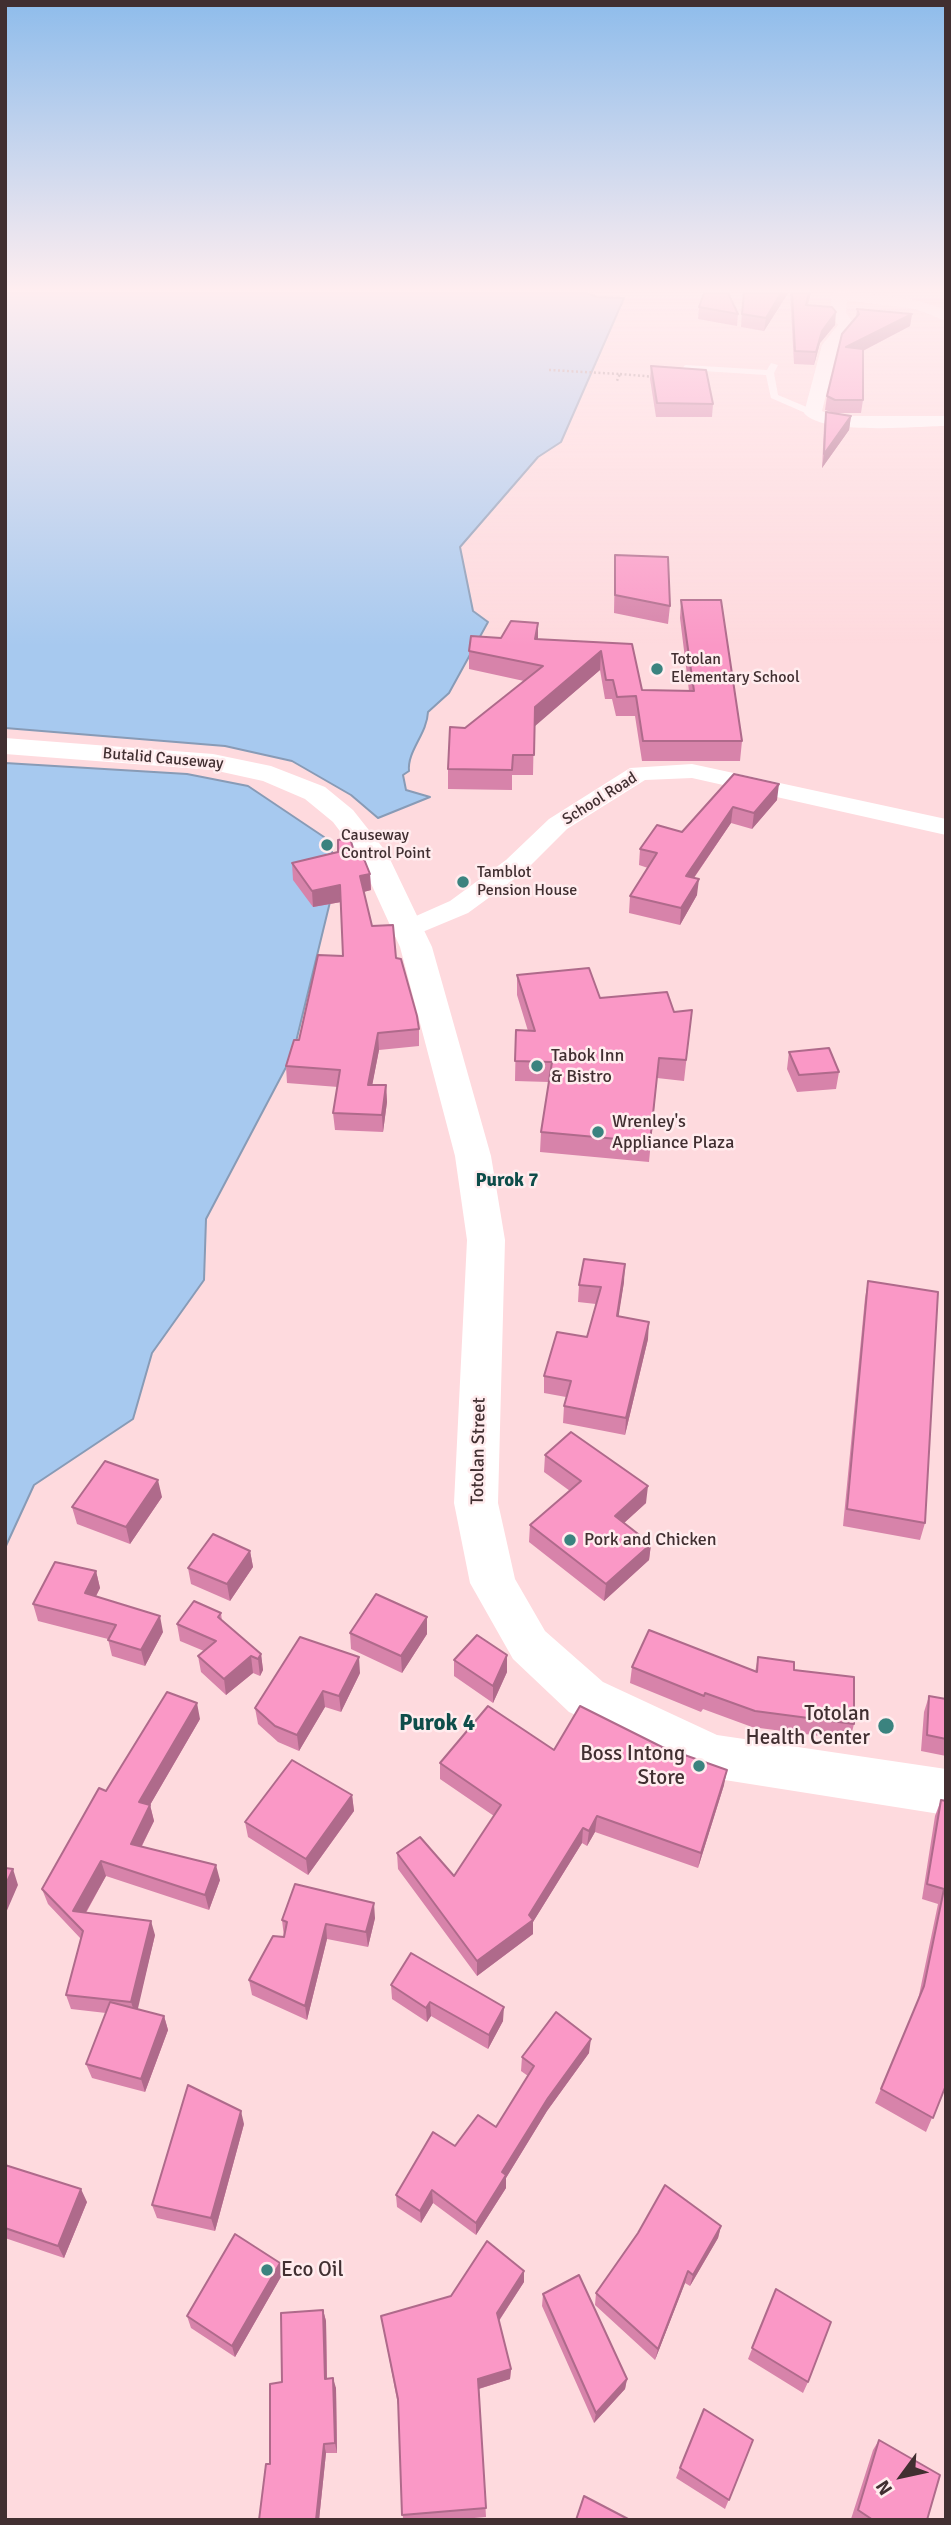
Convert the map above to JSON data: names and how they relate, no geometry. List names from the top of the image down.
{
  "streets": {
    "main road": ["Butalid Causeway", "Totolan Street"],
    "street": ["School Road"]
  },
  "crossings": [
    ["Butalid Causeway", "School Road"],
    ["Butalid Causeway", "Totolan Street"],
    ["School Road", "Totolan Street"]
  ],
  "districts": ["Purok 7", "Purok 4"],
  "places": [
    "Totolan Elementary School",
    "Causeway Control Point",
    "Tamblot Pension House",
    "Tabok Inn & Bistro",
    "Wrenley's Appliance Plaza",
    "Pork and Chicken",
    "Totolan Health Center",
    "Boss Intong Store",
    "Eco Oil"
  ],
  "north": "bottom left"
}
